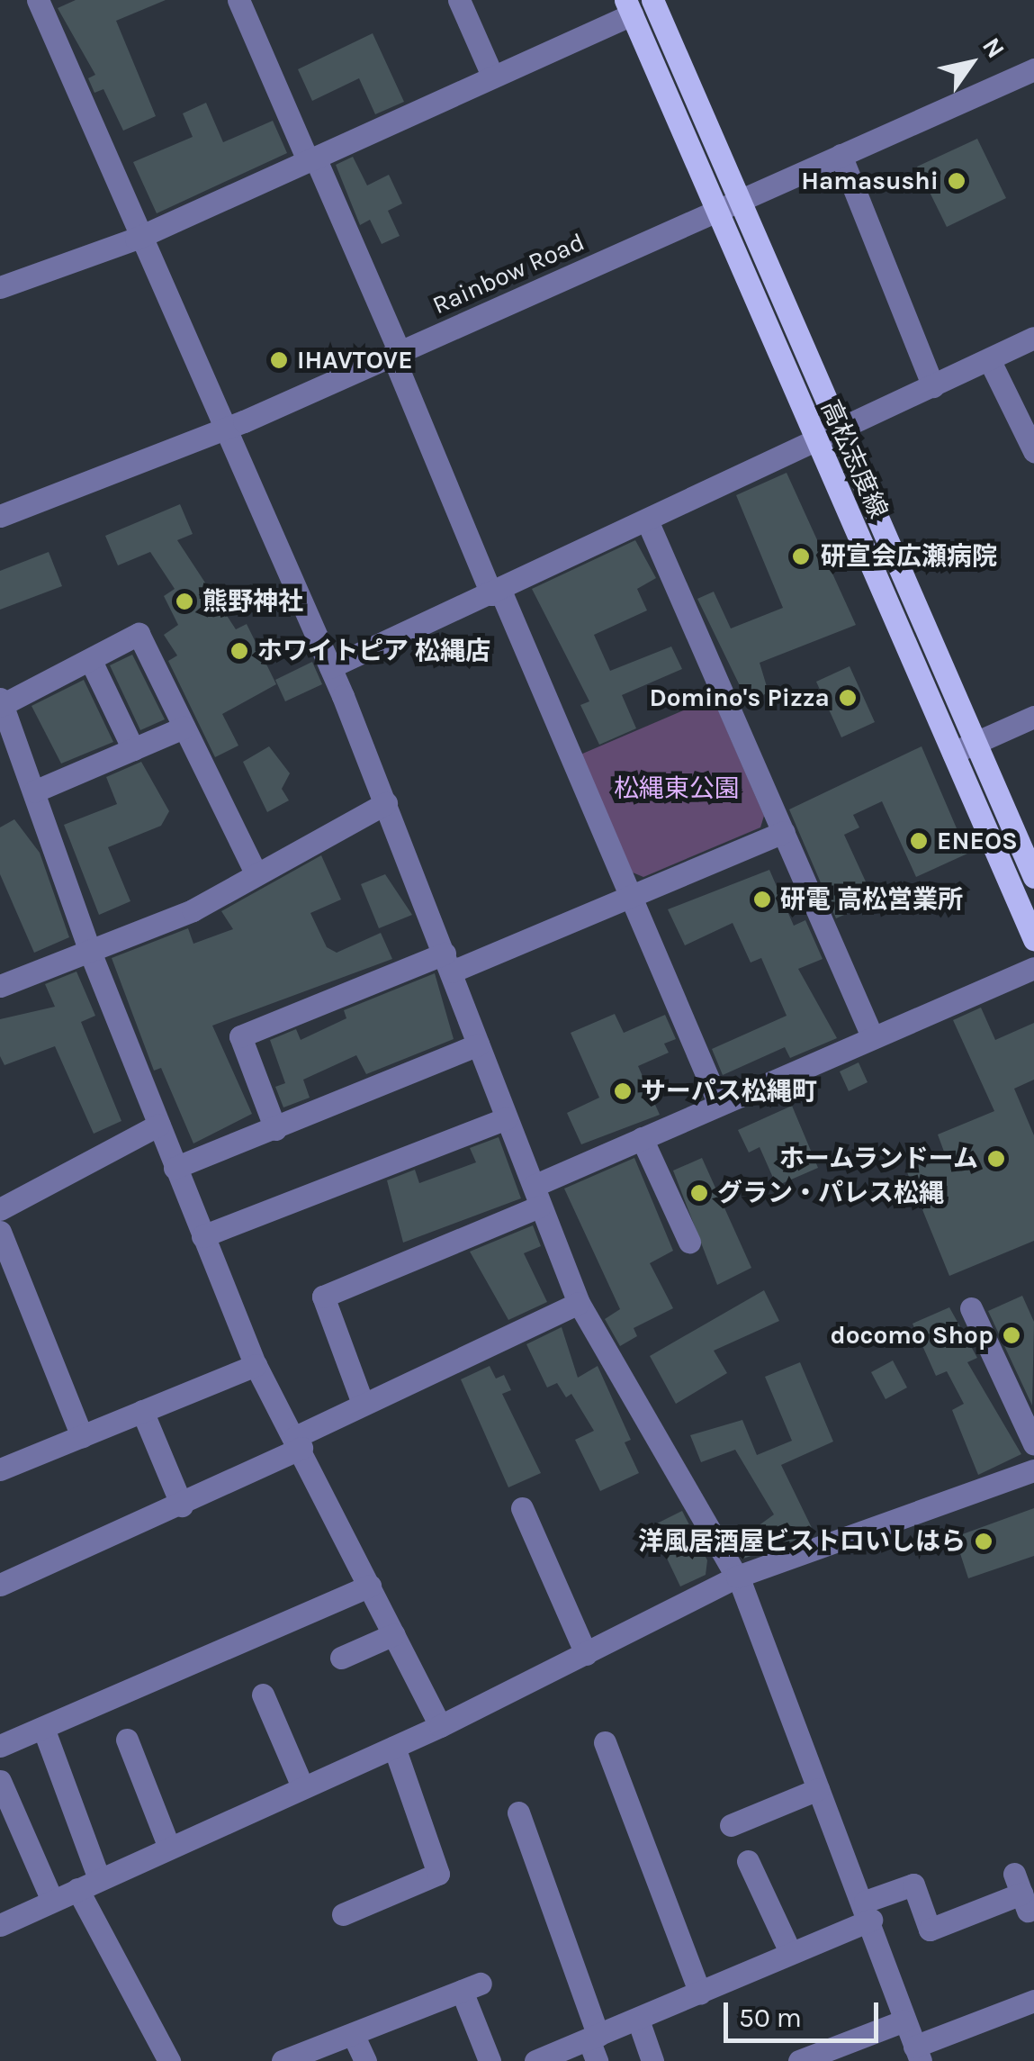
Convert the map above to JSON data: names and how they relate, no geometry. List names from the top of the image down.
{
  "streets": {
    "main road": ["高松志度線"],
    "street": ["Rainbow Road"]
  },
  "crossings": [
    ["Rainbow Road", "高松志度線"]
  ],
  "parks": ["松縄東公園"],
  "places": [
    "Hamasushi",
    "IHAVTOVE",
    "研宣会広瀬病院",
    "熊野神社",
    "ホワイトピア 松縄店",
    "Domino's Pizza",
    "ENEOS",
    "研電 高松営業所",
    "サーパス松縄町",
    "ホームランドーム",
    "グラン・パレス松縄",
    "docomo Shop",
    "洋風居酒屋ビストロいしはら"
  ],
  "scale_bar": "50 m",
  "north": "top right"
}
